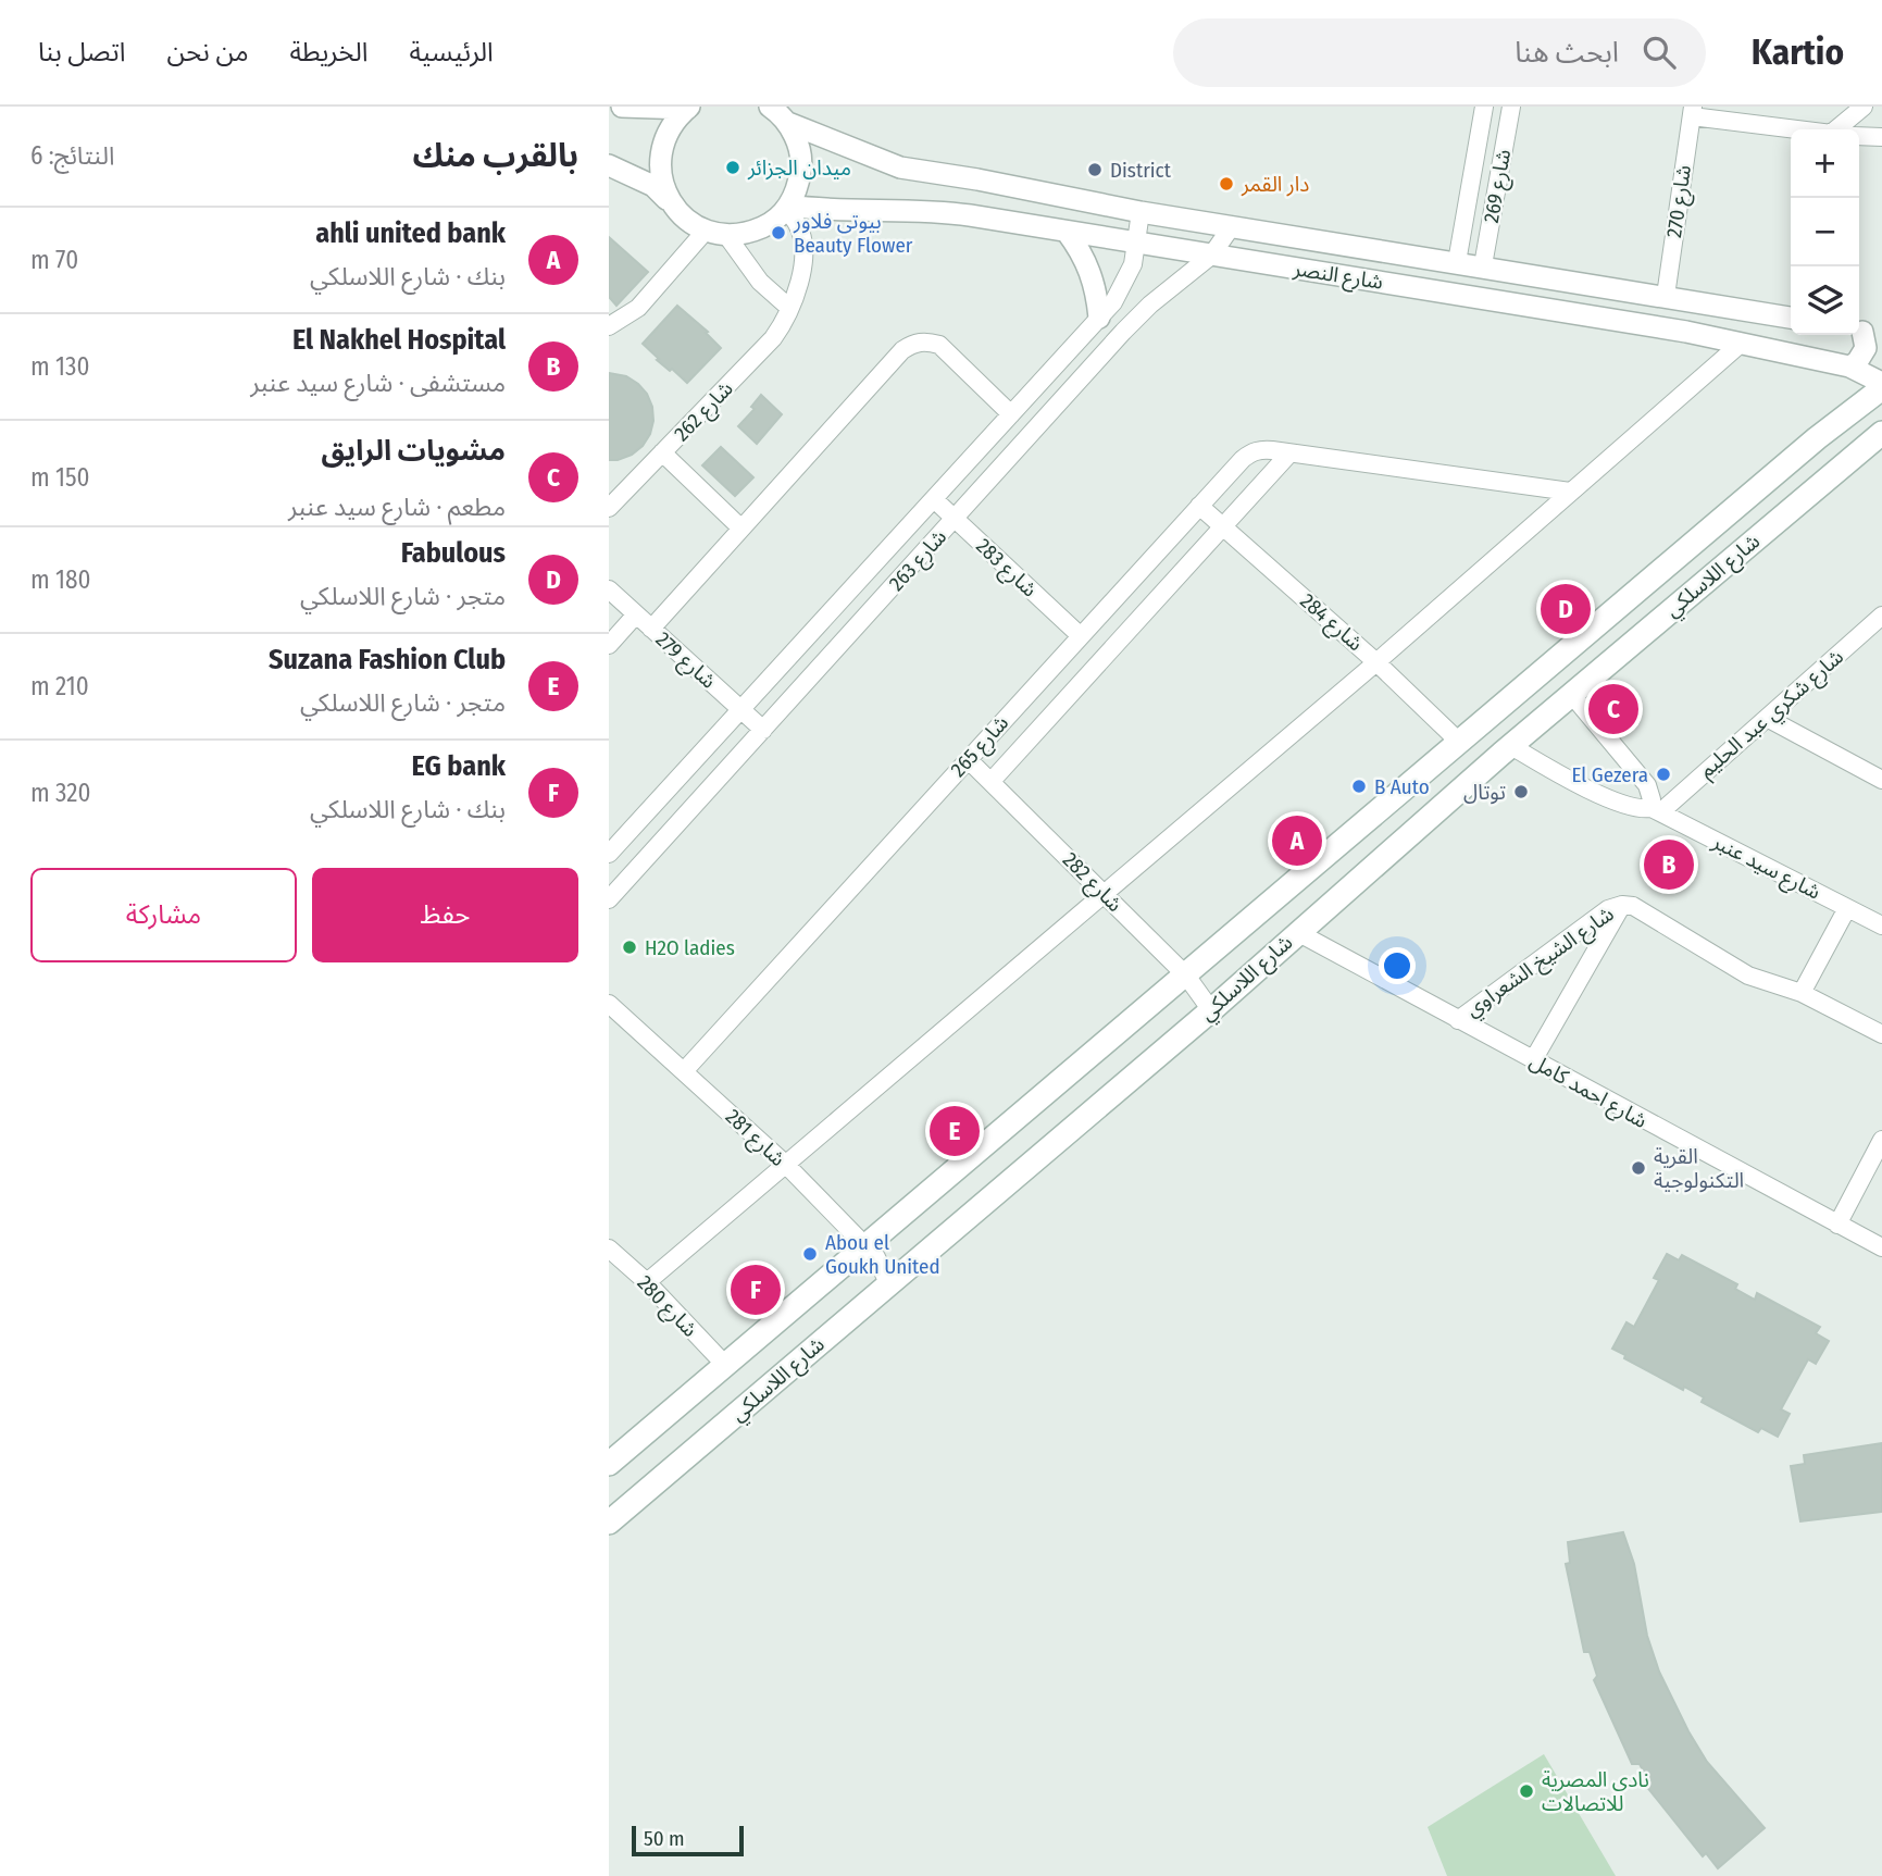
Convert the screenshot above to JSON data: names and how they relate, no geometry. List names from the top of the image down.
{
  "streets": {
    "main road": ["شارع اللاسلكي"],
    "street": [
      "شارع 269",
      "شارع 270",
      "شارع النصر",
      "شارع 262",
      "شارع 263",
      "شارع 283",
      "شارع 284",
      "شارع 279",
      "شارع شكري عبد الحليم",
      "شارع 265",
      "شارع سيد عنبر",
      "شارع 282",
      "شارع الشيخ الشعراوي",
      "شارع احمد كامل",
      "شارع 281",
      "شارع 280"
    ]
  },
  "crossings": [
    ["شارع 269", "شارع النصر"],
    ["شارع 270", "شارع النصر"],
    ["شارع النصر", "شارع 262"],
    ["شارع النصر", "شارع 263"],
    ["شارع النصر", "شارع اللاسلكي"],
    ["شارع 263", "شارع 283"],
    ["شارع 263", "شارع 279"],
    ["شارع 283", "شارع 265"],
    ["شارع اللاسلكي", "شارع 284"],
    ["شارع اللاسلكي", "شارع سيد عنبر"],
    ["شارع اللاسلكي", "شارع 282"],
    ["شارع اللاسلكي", "شارع احمد كامل"],
    ["شارع اللاسلكي", "شارع 281"],
    ["شارع اللاسلكي", "شارع 280"],
    ["شارع 284", "شارع 265"],
    ["شارع شكري عبد الحليم", "شارع سيد عنبر"],
    ["شارع 265", "شارع 282"],
    ["شارع 265", "شارع 281"],
    ["شارع الشيخ الشعراوي", "شارع احمد كامل"]
  ],
  "places": [
    "ميدان الجزائر",
    "District",
    "دار القمر",
    "بيوتى فلاور Beauty Flower",
    "El Gezera",
    "B Auto",
    "توتال",
    "H2O ladies",
    "القرية التكنولوجية",
    "Abou el Goukh United",
    "نادى المصرية للاتصالات"
  ],
  "scale_bar": "50 m",
  "page": {
    "header": "Kartio",
    "search": "ابحث هنا",
    "nav": [
      "الرئيسية",
      "الخريطة",
      "من نحن",
      "اتصل بنا"
    ],
    "heading": ["بالقرب منك", "النتائج: 6"],
    "map_buttons": ["+", "−"],
    "list": [
      {
        "mark": "A",
        "name": "ahli united bank",
        "note": "بنك · شارع اللاسلكي",
        "value": "70 m"
      },
      {
        "mark": "B",
        "name": "El Nakhel Hospital",
        "note": "مستشفى · شارع سيد عنبر",
        "value": "130 m"
      },
      {
        "mark": "C",
        "name": "مشويات الرايق",
        "note": "مطعم · شارع سيد عنبر",
        "value": "150 m"
      },
      {
        "mark": "D",
        "name": "Fabulous",
        "note": "متجر · شارع اللاسلكي",
        "value": "180 m"
      },
      {
        "mark": "E",
        "name": "Suzana Fashion Club",
        "note": "متجر · شارع اللاسلكي",
        "value": "210 m"
      },
      {
        "mark": "F",
        "name": "EG bank",
        "note": "بنك · شارع اللاسلكي",
        "value": "320 m"
      }
    ],
    "pins": [
      "D",
      "C",
      "A",
      "B",
      "E",
      "F"
    ],
    "buttons": ["حفظ", "مشاركة"],
    "scale": "50 m"
  }
}
